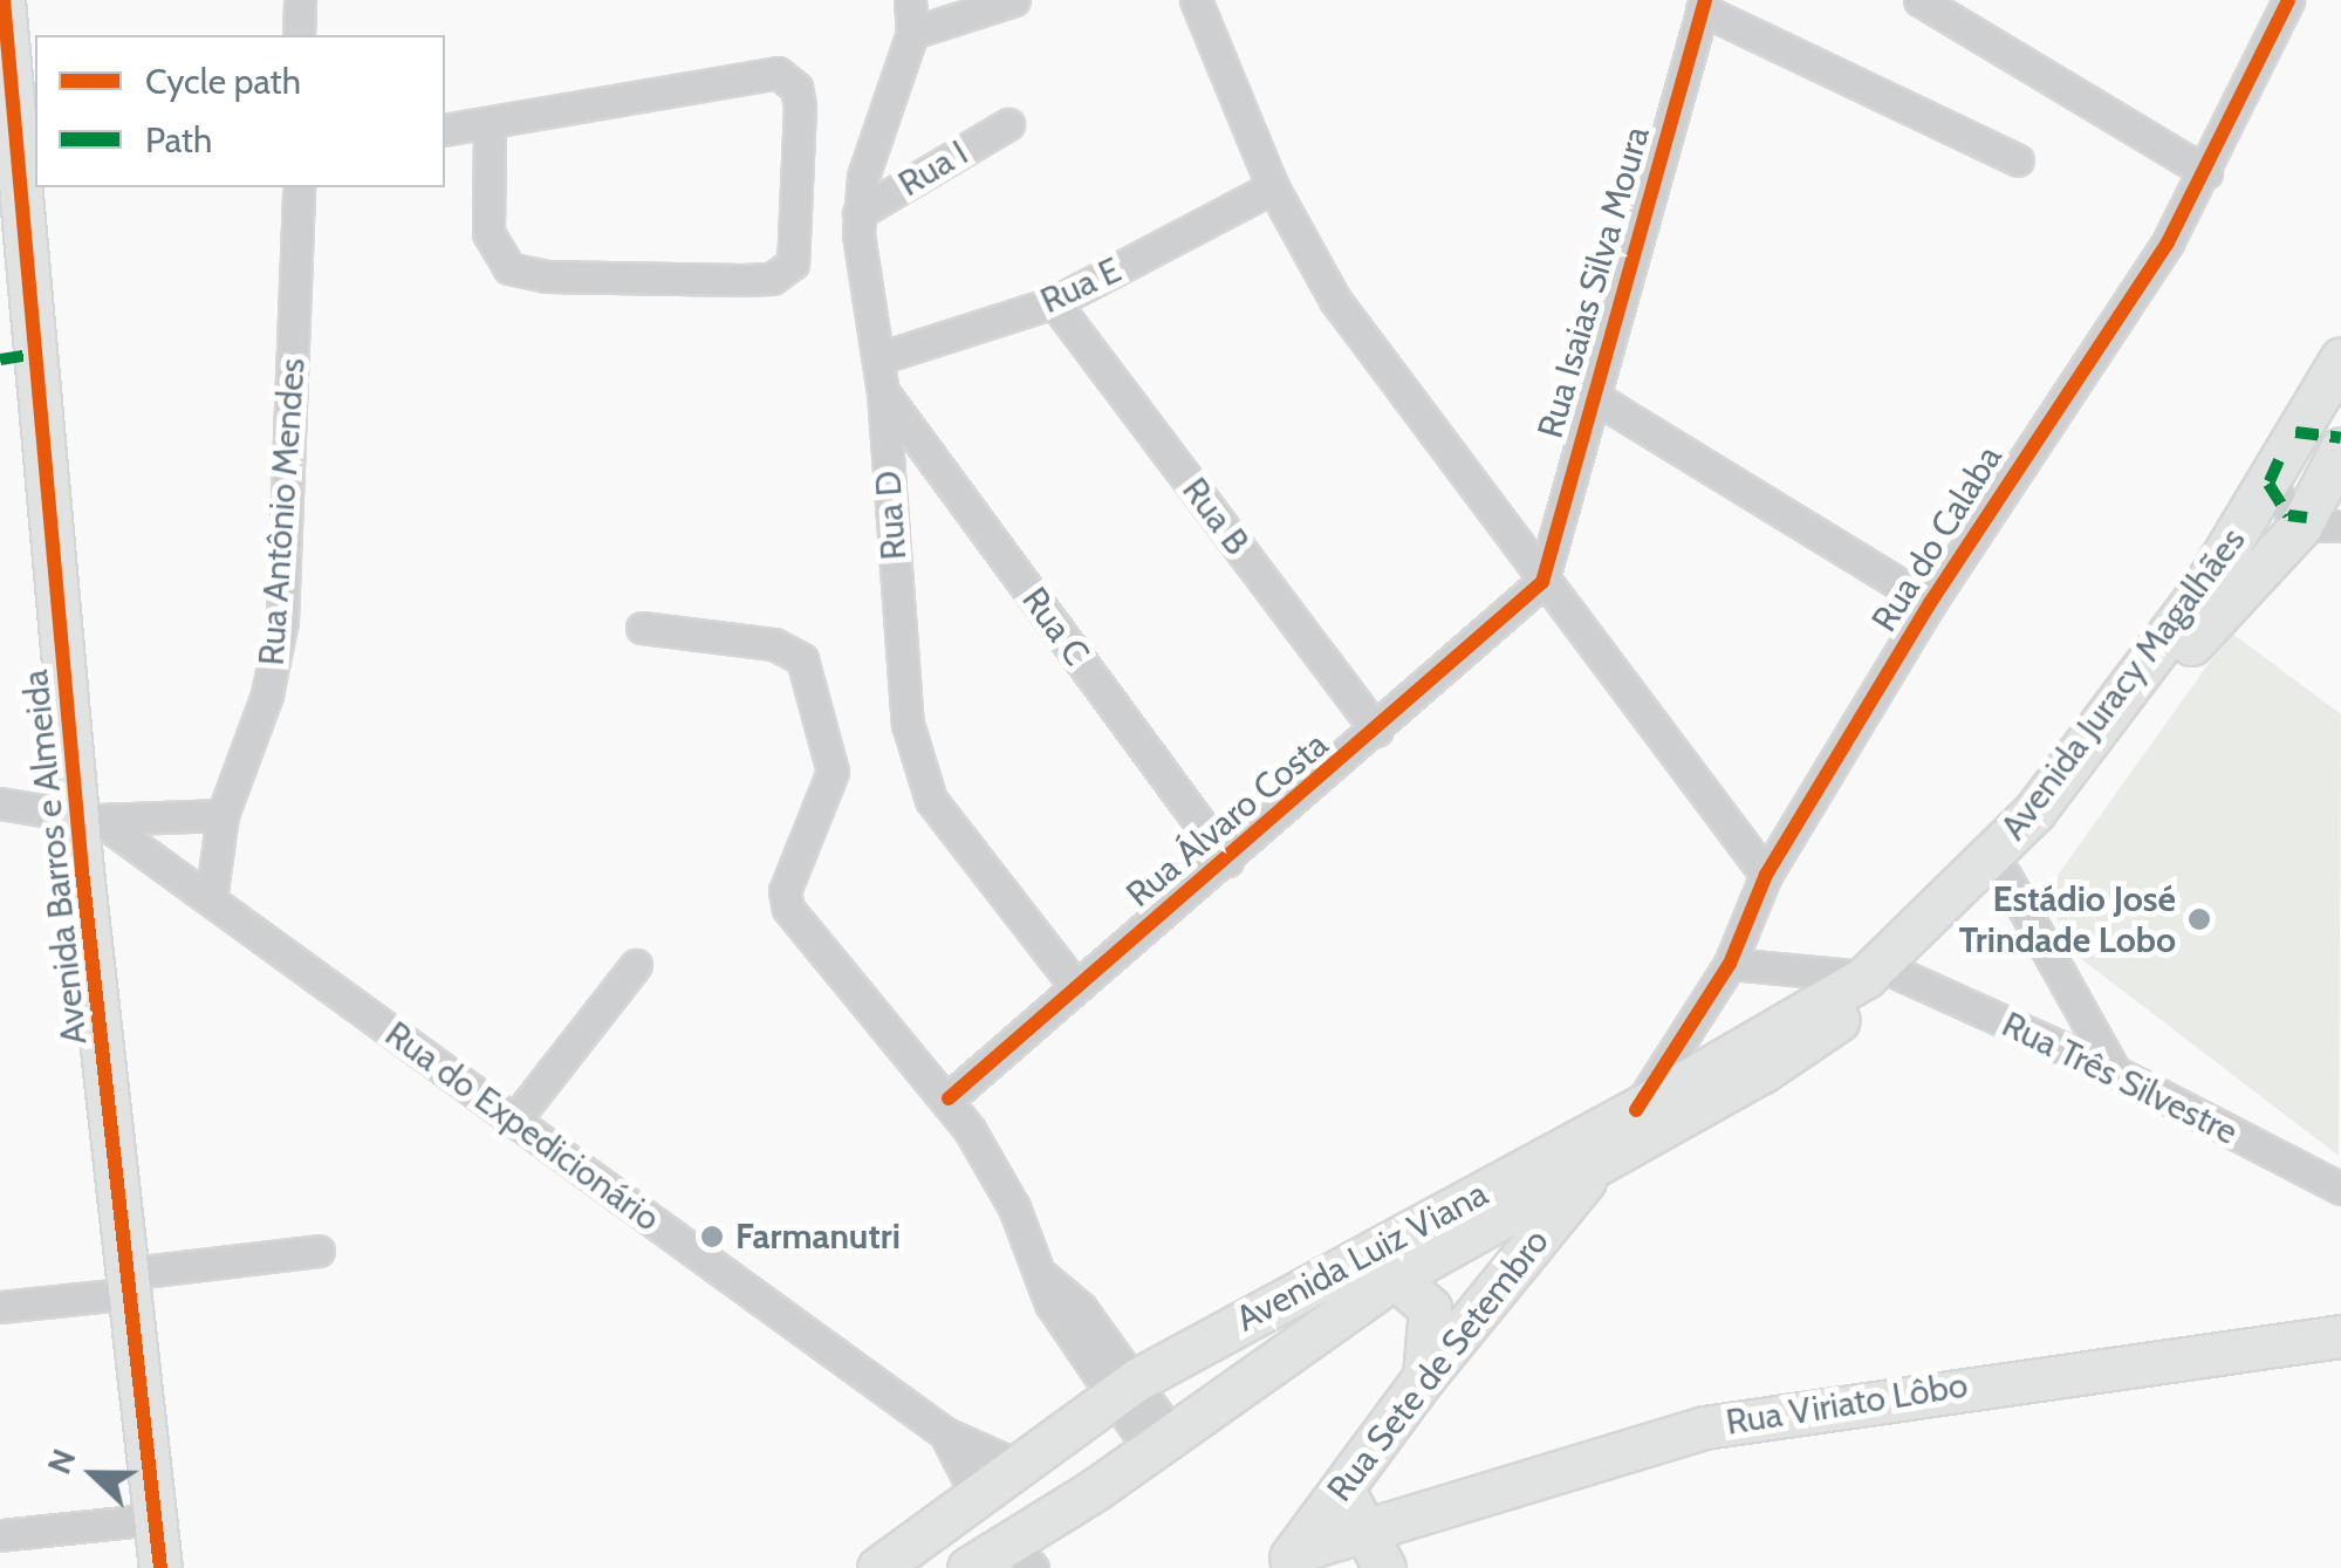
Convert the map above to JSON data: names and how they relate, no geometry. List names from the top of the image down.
{
  "streets": {
    "main road": [
      "Avenida Juracy Magalhães",
      "Avenida Barros e Almeida",
      "Avenida Luiz Viana",
      "Rua Sete de Setembro",
      "Rua Viriato Lôbo"
    ],
    "street": [
      "Rua I",
      "Rua Isaias Silva Moura",
      "Rua E",
      "Rua Antônio Mendes",
      "Rua D",
      "Rua B",
      "Rua do Calaba",
      "Rua C",
      "Rua Álvaro Costa",
      "Rua Três Silvestre",
      "Rua do Expedicionário"
    ]
  },
  "crossings": [
    ["Rua I", "Rua D"],
    ["Rua Isaias Silva Moura", "Rua Álvaro Costa"],
    ["Rua E", "Rua D"],
    ["Rua E", "Rua B"],
    ["Rua Antônio Mendes", "Rua do Expedicionário"],
    ["Rua D", "Rua C"],
    ["Rua D", "Rua Álvaro Costa"],
    ["Rua B", "Rua Álvaro Costa"],
    ["Rua do Calaba", "Rua Três Silvestre"],
    ["Rua do Calaba", "Avenida Luiz Viana"],
    ["Rua C", "Rua Álvaro Costa"],
    ["Avenida Juracy Magalhães", "Rua Três Silvestre"],
    ["Avenida Juracy Magalhães", "Avenida Luiz Viana"],
    ["Avenida Barros e Almeida", "Rua do Expedicionário"],
    ["Rua Três Silvestre", "Avenida Luiz Viana"],
    ["Rua do Expedicionário", "Avenida Luiz Viana"],
    ["Avenida Luiz Viana", "Rua Sete de Setembro"],
    ["Rua Sete de Setembro", "Rua Viriato Lôbo"]
  ],
  "places": ["Estádio José Trindade Lobo", "Farmanutri"],
  "legend": ["Cycle path", "Path"],
  "north": "left"
}
